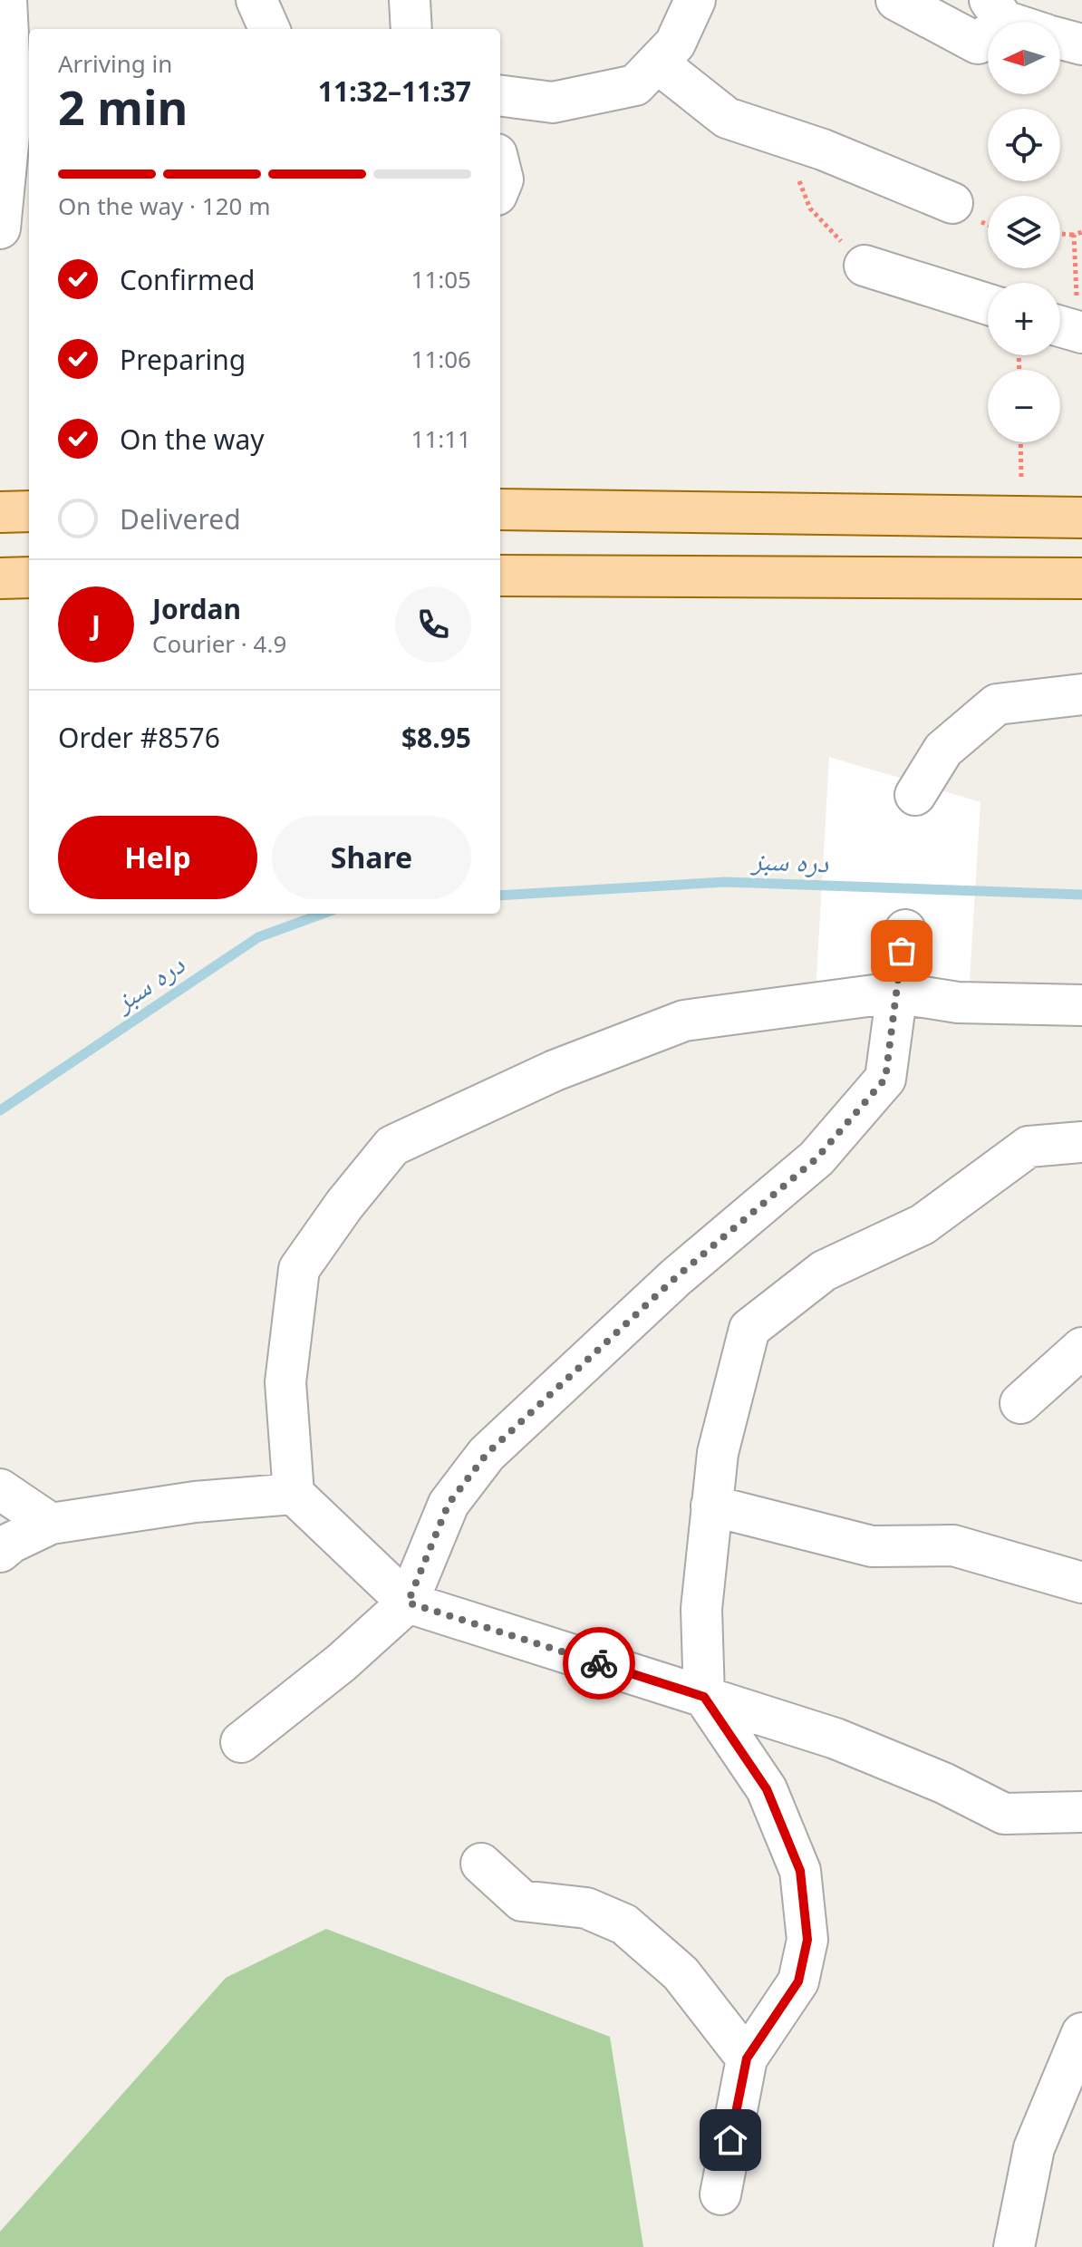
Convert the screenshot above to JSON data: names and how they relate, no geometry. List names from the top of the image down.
{
  "water": ["دره سبز"],
  "north": "left",
  "page": {
    "map_buttons": ["+", "−"],
    "heading": ["2 min", "Arriving in", "11:32–11:37"],
    "panel": [
      "Jordan",
      "Courier · 4.9",
      "Order #8576",
      "$8.95"
    ],
    "bar": "On the way · 120 m",
    "list": [
      ["Confirmed", "11:05"],
      ["Preparing", "11:06"],
      ["On the way", "11:11"],
      "Delivered"
    ],
    "round": "J",
    "buttons": ["Help", "Share"]
  }
}
